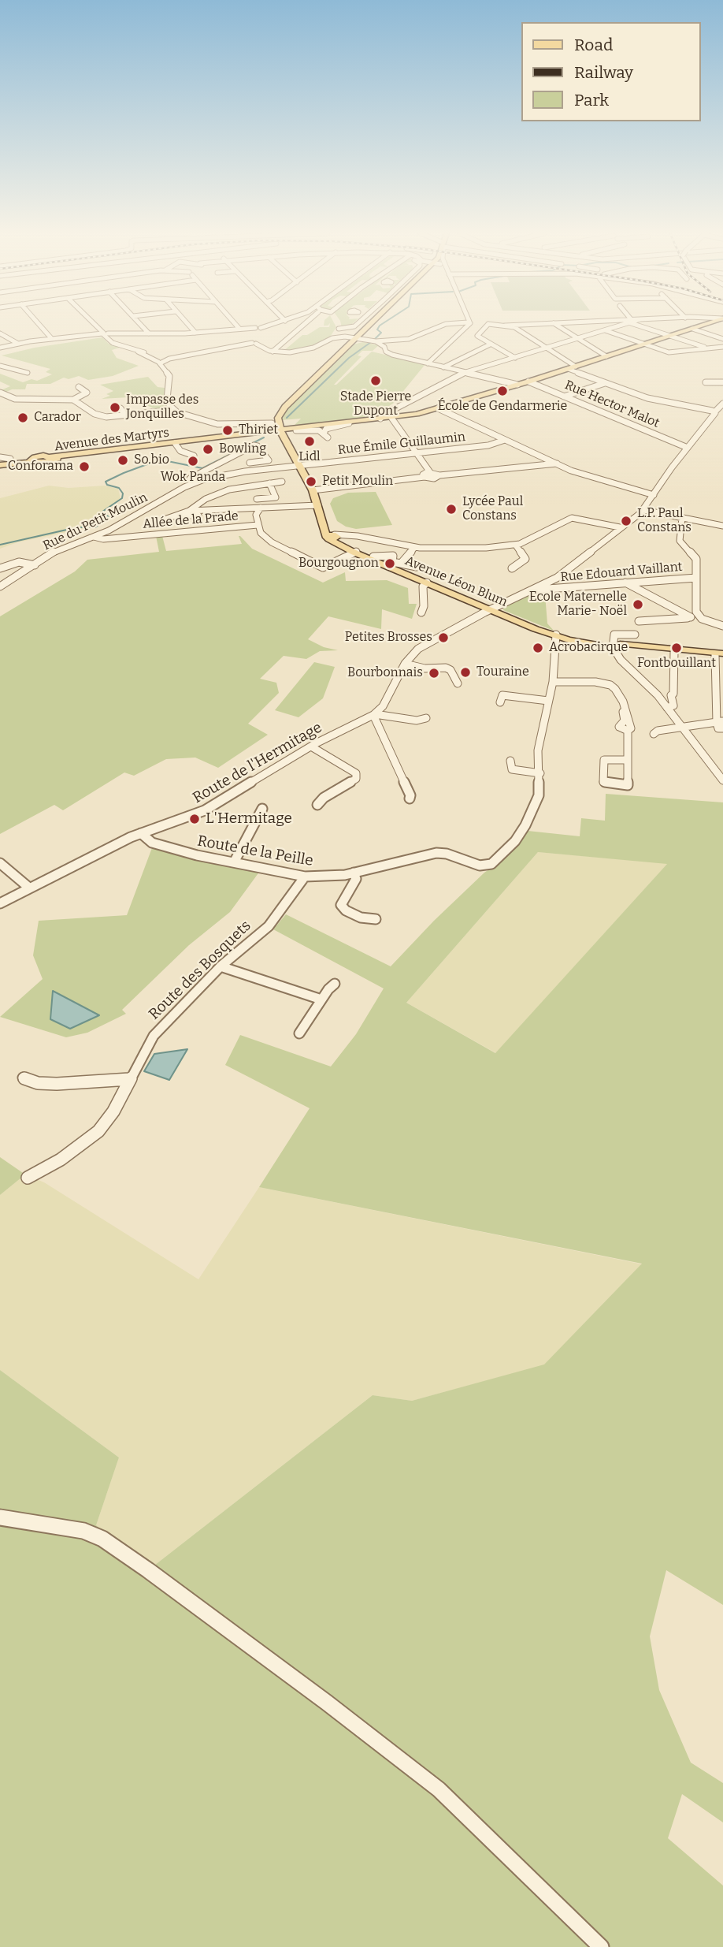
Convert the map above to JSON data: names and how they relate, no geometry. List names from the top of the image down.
{
  "streets": {
    "main road": ["Avenue des Martyrs", "Avenue Léon Blum"],
    "street": [
      "Rue Hector Malot",
      "Rue Émile Guillaumin",
      "Allée de la Prade",
      "Rue du Petit Moulin",
      "Rue Edouard Vaillant",
      "Route de l'Hermitage",
      "Route de la Peille",
      "Route des Bosquets"
    ]
  },
  "crossings": [
    ["Rue Émile Guillaumin", "Rue du Petit Moulin"],
    ["Allée de la Prade", "Rue du Petit Moulin"],
    ["Rue Edouard Vaillant", "Route de l'Hermitage"],
    ["Avenue Léon Blum", "Route de l'Hermitage"],
    ["Route de l'Hermitage", "Route de la Peille"],
    ["Route de la Peille", "Route des Bosquets"]
  ],
  "places": [
    "Stade Pierre Dupont",
    "École de Gendarmerie",
    "Impasse des Jonquilles",
    "Carador",
    "Thiriet",
    "Lidl",
    "Bowling",
    "So.bio",
    "Wok Panda",
    "Conforama",
    "Petit Moulin",
    "Lycée Paul Constans",
    "L.P. Paul Constans",
    "Bourgougnon",
    "Ecole Maternelle Marie- Noël",
    "Petites Brosses",
    "Acrobacirque",
    "Fontbouillant",
    "Touraine",
    "Bourbonnais",
    "L'Hermitage"
  ],
  "legend": ["Road", "Railway", "Park"]
}
